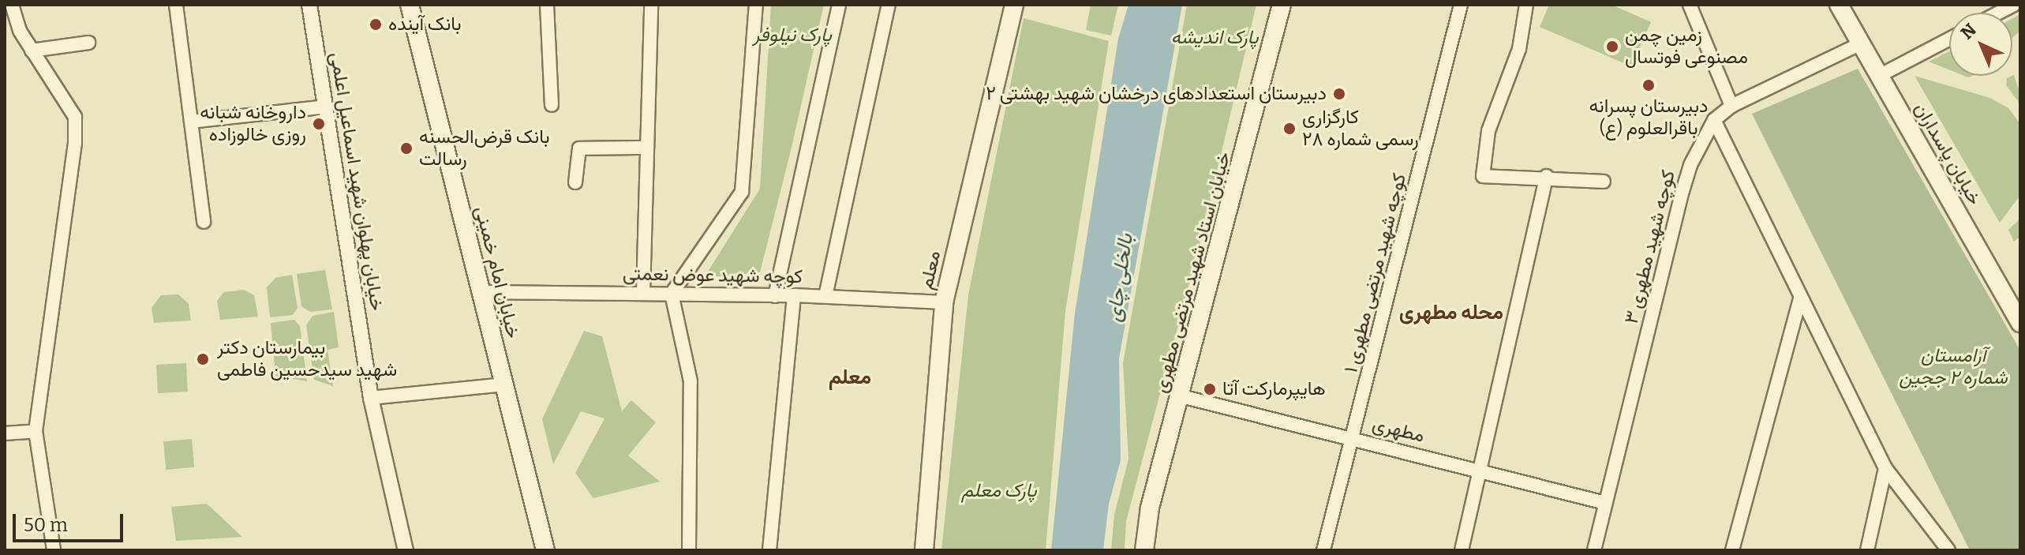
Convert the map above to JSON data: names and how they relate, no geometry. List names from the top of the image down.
{
  "streets": {
    "main road": [
      "خیابان پاسداران",
      "معلم",
      "خیابان امام خمینی",
      "خیابان استاد شهید مرتضی مطهری"
    ],
    "street": [
      "خیابان پهلوان شهید اسماعیل اعلمی",
      "کوچه شهید مطهری ۳",
      "کوچه شهید مرتضی مطهری ۱",
      "کوچه شهید عوض نعمتی",
      "مطهری"
    ]
  },
  "crossings": [
    ["خیابان پاسداران", "کوچه شهید مطهری ۳"],
    ["کوچه شهید مطهری ۳", "مطهری"],
    ["معلم", "کوچه شهید عوض نعمتی"],
    ["خیابان امام خمینی", "کوچه شهید عوض نعمتی"],
    ["خیابان استاد شهید مرتضی مطهری", "مطهری"],
    ["کوچه شهید مرتضی مطهری ۱", "مطهری"]
  ],
  "districts": ["محله مطهری", "معلم"],
  "water": ["بالخلی چای"],
  "parks": [
    "پارک نیلوفر",
    "پارک اندیشه",
    "آرامستان شماره ۲ ججین",
    "پارک معلم"
  ],
  "places": [
    "بانک آینده",
    "زمین چمن مصنوعی فوتسال",
    "دبیرستان پسرانه باقرالعلوم (ع)",
    "دبیرستان استعدادهای درخشان شهید بهشتی ۲",
    "داروخانه شبانه روزی خالوزاده",
    "کارگزاری رسمی شماره ۲۸",
    "بانک قرض‌الحسنه رسالت",
    "بیمارستان دکتر شهید سیدحسین فاطمی",
    "هایپرمارکت آتا"
  ],
  "scale_bar": "50 m",
  "north": "top left"
}
